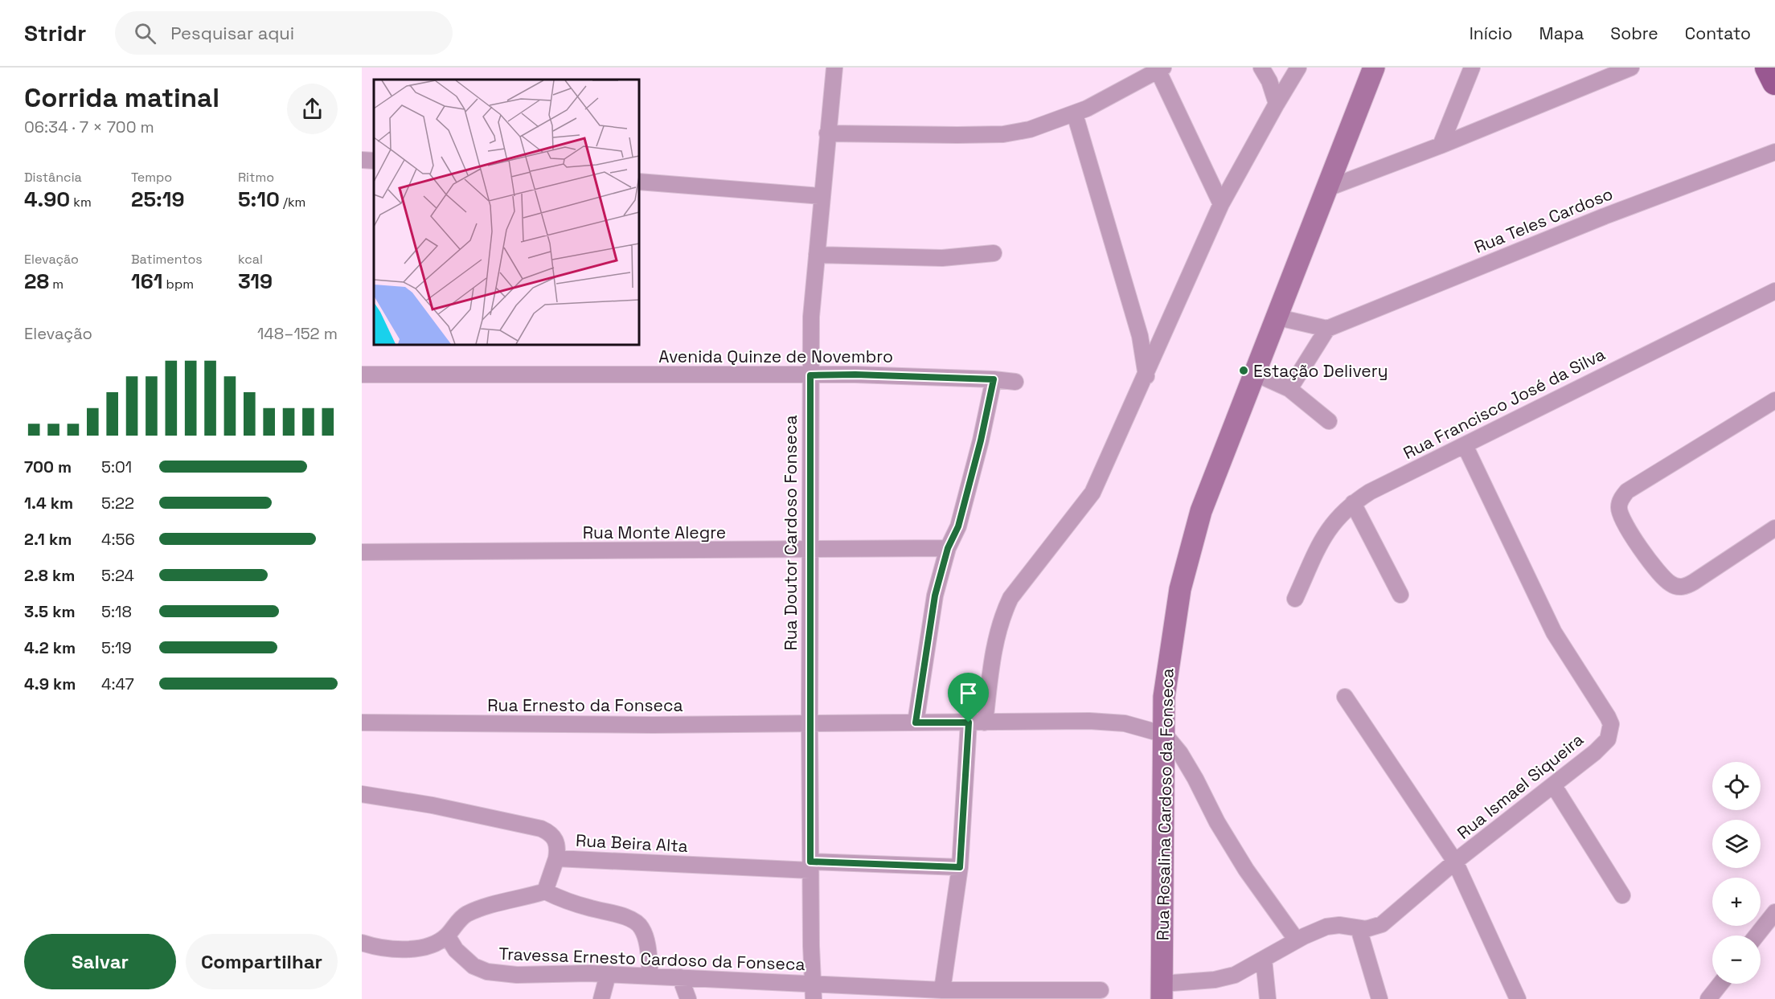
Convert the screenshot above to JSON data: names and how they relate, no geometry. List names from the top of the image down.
{
  "streets": {
    "street": [
      "Rua Teles Cardoso",
      "Avenida Quinze de Novembro",
      "Rua Francisco José da Silva",
      "Rua Monte Alegre",
      "Rua Doutor Cardoso Fonseca",
      "Rua Ernesto da Fonseca",
      "Rua Ismael Siqueira",
      "Rua Rosalina Cardoso da Fonseca",
      "Rua Beira Alta",
      "Travessa Ernesto Cardoso da Fonseca"
    ]
  },
  "crossings": [
    ["Avenida Quinze de Novembro", "Rua Doutor Cardoso Fonseca"],
    ["Rua Francisco José da Silva", "Rua Ismael Siqueira"],
    ["Rua Monte Alegre", "Rua Doutor Cardoso Fonseca"],
    ["Rua Doutor Cardoso Fonseca", "Rua Ernesto da Fonseca"],
    ["Rua Doutor Cardoso Fonseca", "Rua Beira Alta"],
    ["Rua Doutor Cardoso Fonseca", "Travessa Ernesto Cardoso da Fonseca"],
    ["Rua Ernesto da Fonseca", "Rua Rosalina Cardoso da Fonseca"],
    ["Rua Ismael Siqueira", "Rua Rosalina Cardoso da Fonseca"]
  ],
  "places": ["Estação Delivery"],
  "page": {
    "header": "Stridr",
    "search": "Pesquisar aqui",
    "nav": [
      "Início",
      "Mapa",
      "Sobre",
      "Contato"
    ],
    "heading": ["Corrida matinal", "06:34 · 7 × 700 m"],
    "stats": [
      ["Distância", "4.90 km"],
      ["Tempo", "25:19"],
      ["Ritmo", "5:10 /km"],
      ["Elevação", "28 m"],
      ["Batimentos", "161 bpm"],
      ["kcal", "319"]
    ],
    "chart": ["Elevação", "148–152 m"],
    "list": [
      {
        "name": "700 m",
        "note": "5:01"
      },
      {
        "name": "1.4 km",
        "note": "5:22"
      },
      {
        "name": "2.1 km",
        "note": "4:56"
      },
      {
        "name": "2.8 km",
        "note": "5:24"
      },
      {
        "name": "3.5 km",
        "note": "5:18"
      },
      {
        "name": "4.2 km",
        "note": "5:19"
      },
      {
        "name": "4.9 km",
        "note": "4:47"
      }
    ],
    "map_buttons": ["+", "−"],
    "buttons": ["Salvar", "Compartilhar"]
  }
}
